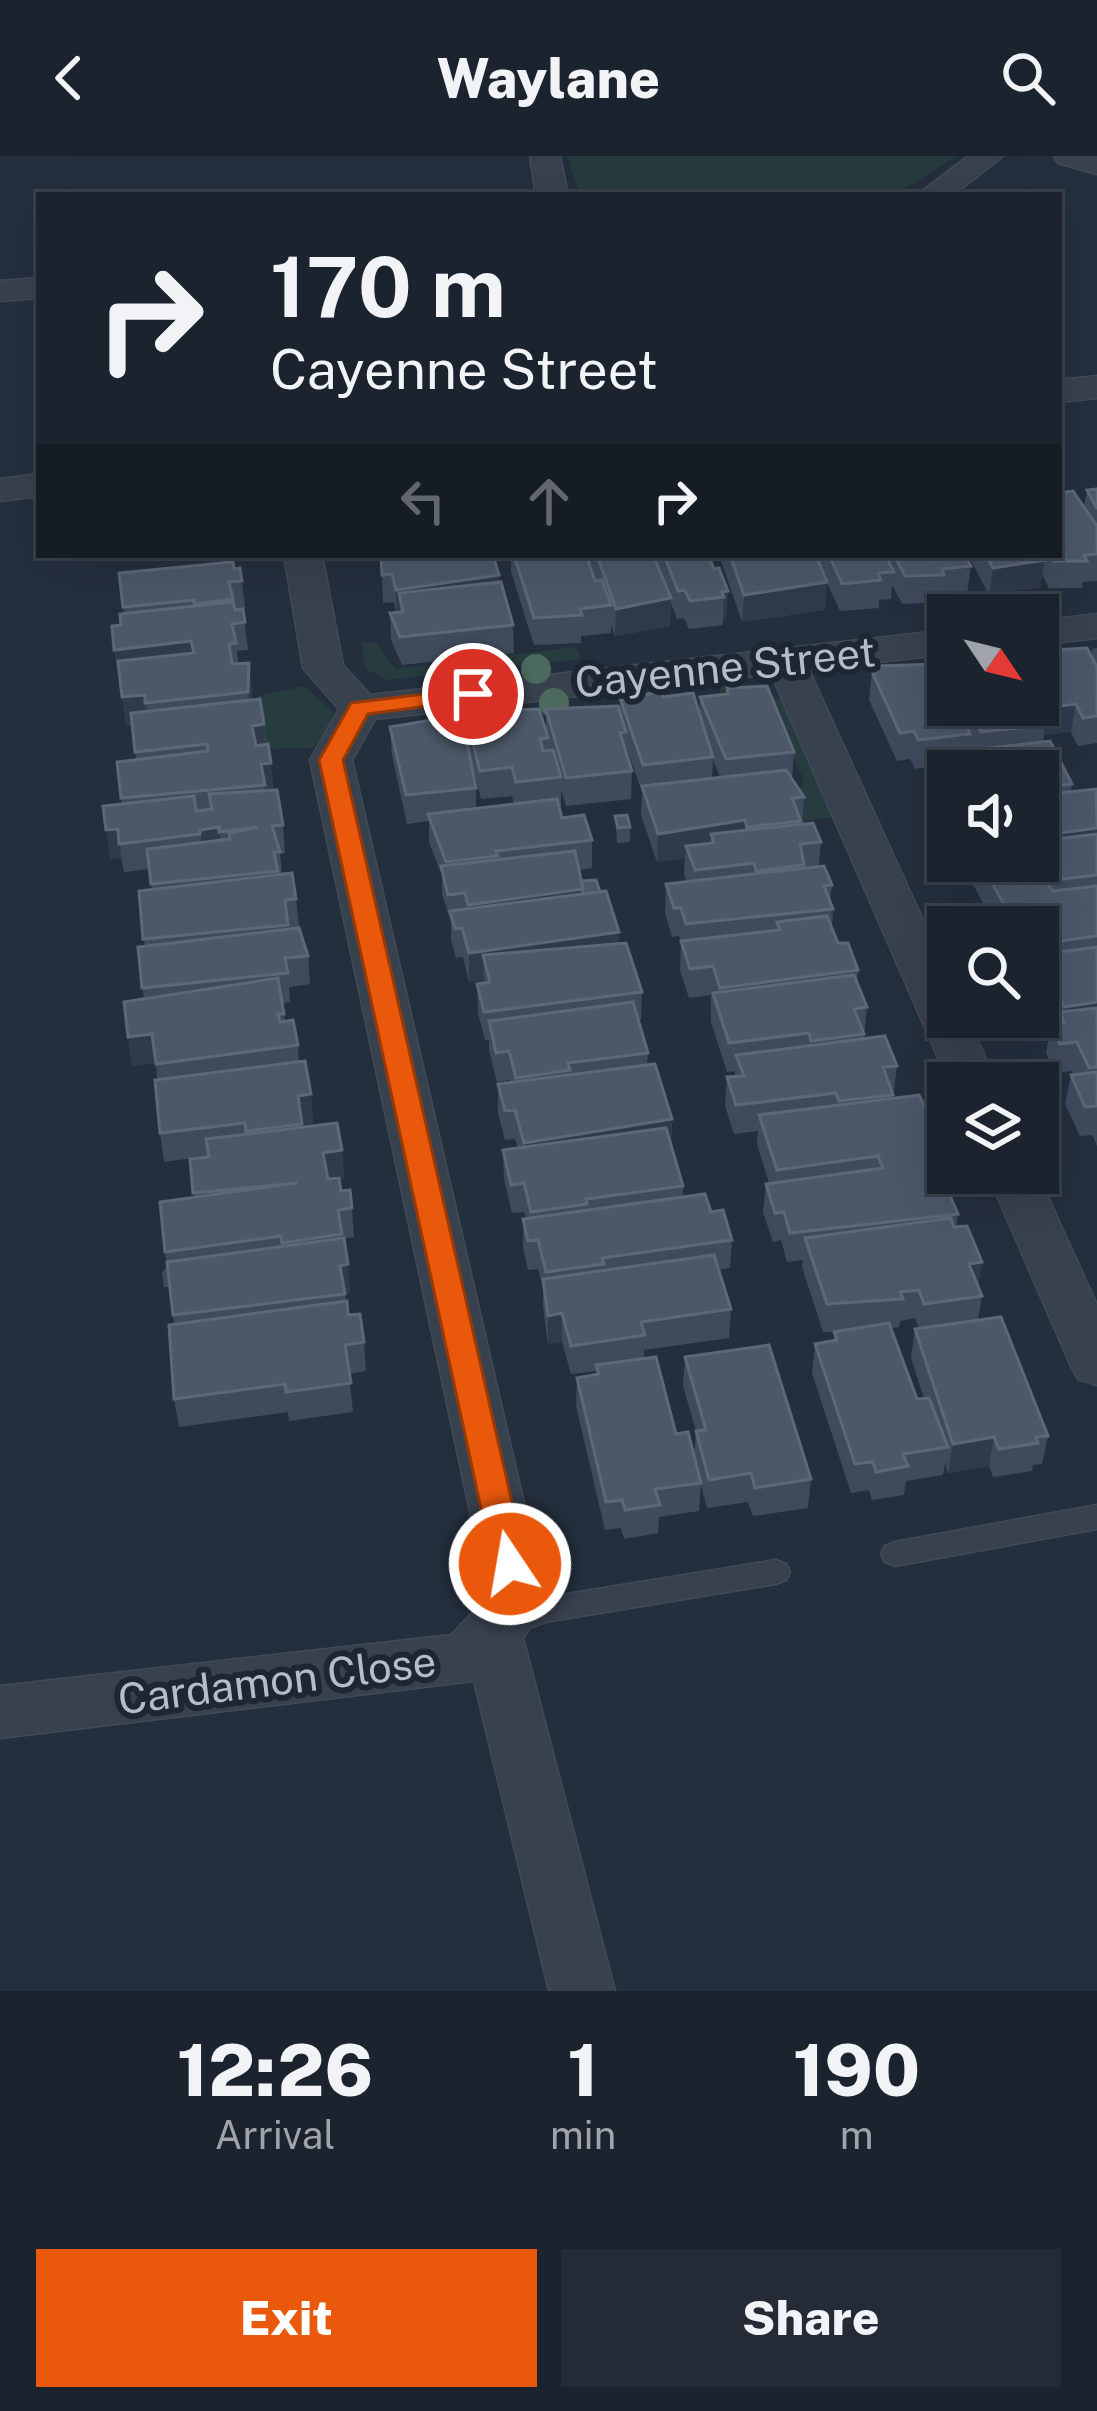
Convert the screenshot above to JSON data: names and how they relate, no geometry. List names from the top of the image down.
{
  "streets": {
    "street": ["Cayenne Street", "Cardamon Close"]
  },
  "crossings": [
    ["Cayenne Street", "Cardamon Close"]
  ],
  "north": "bottom right",
  "page": {
    "header": "Waylane",
    "turn": ["170 m", "Cayenne Street"],
    "eta": [
      "12:26",
      "Arrival",
      "1",
      "min",
      "190",
      "m"
    ],
    "buttons": ["Exit", "Share"]
  }
}
